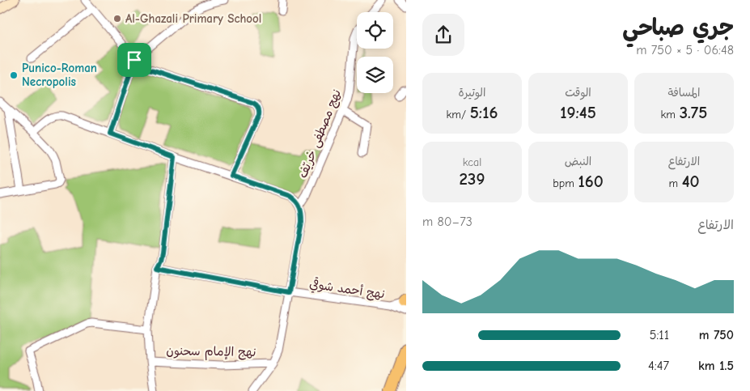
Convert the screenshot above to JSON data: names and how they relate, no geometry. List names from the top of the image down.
{
  "streets": {
    "street": ["نهج مصطفى خريّف", "نهج أحمد شوقي", "نهج الإمام سحنون"]
  },
  "places": ["Al-Ghazali Primary School", "Punico-Roman Necropolis"],
  "page": {
    "heading": ["جري صباحي", "06:48 · 5 × 750 m"],
    "stats": [
      ["المسافة", "3.75 km"],
      ["الوقت", "19:45"],
      ["الوتيرة", "5:16 /km"],
      ["الارتفاع", "40 m"],
      ["النبض", "160 bpm"],
      ["kcal", "239"]
    ],
    "chart": ["الارتفاع", "73–80 m"],
    "list": [
      {
        "name": "750 m",
        "note": "5:11"
      },
      {
        "name": "1.5 km",
        "note": "4:47"
      }
    ]
  }
}
